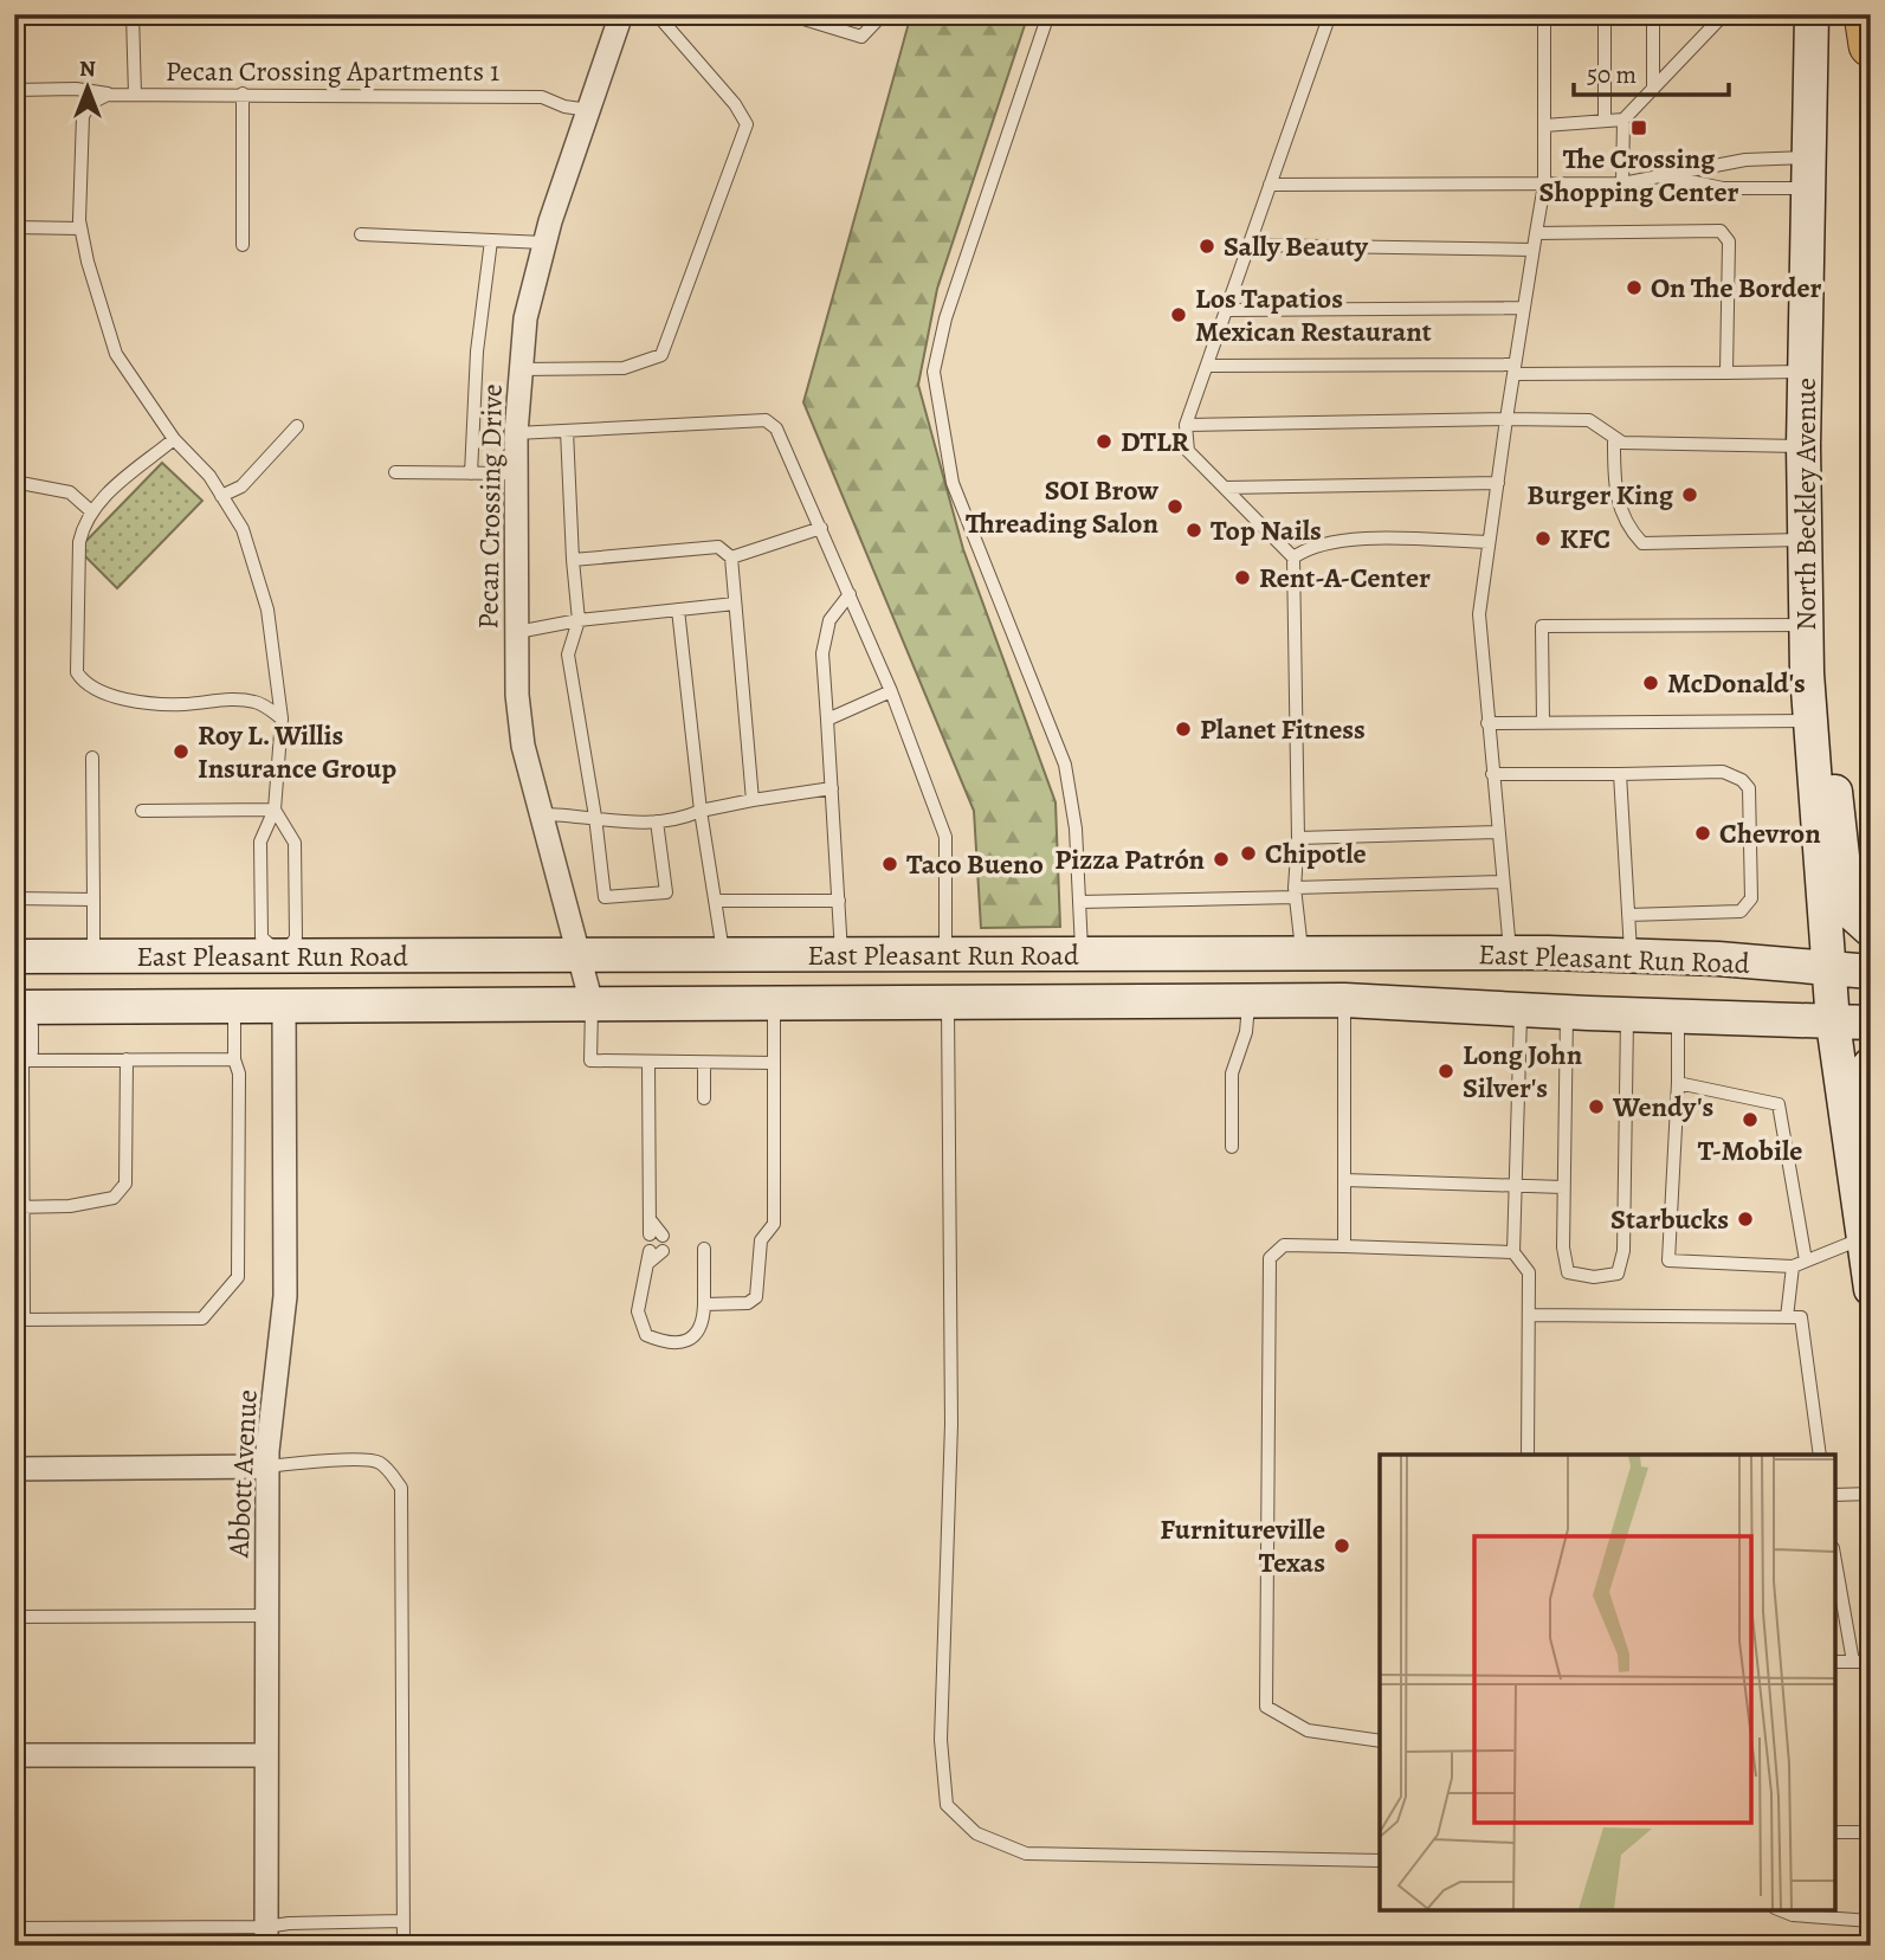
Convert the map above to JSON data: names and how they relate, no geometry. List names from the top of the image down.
{
  "streets": {
    "main road": ["North Beckley Avenue", "East Pleasant Run Road"],
    "street": ["Pecan Crossing Drive", "Abbott Avenue"],
    "lane": ["Pecan Crossing Apartments 1"]
  },
  "crossings": [
    ["Pecan Crossing Apartments 1", "Pecan Crossing Drive"],
    ["North Beckley Avenue", "East Pleasant Run Road"],
    ["Pecan Crossing Drive", "East Pleasant Run Road"],
    ["East Pleasant Run Road", "Abbott Avenue"]
  ],
  "places": {
    "transit": ["The Crossing Shopping Center"],
    "other": [
      "Sally Beauty",
      "On The Border",
      "Los Tapatios Mexican Restaurant",
      "DTLR",
      "Burger King",
      "SOI Brow Threading Salon",
      "Top Nails",
      "KFC",
      "Rent-A-Center",
      "McDonald's",
      "Planet Fitness",
      "Roy L. Willis Insurance Group",
      "Chevron",
      "Chipotle",
      "Pizza Patrón",
      "Taco Bueno",
      "Long John Silver's",
      "Wendy's",
      "T-Mobile",
      "Starbucks",
      "Furnitureville Texas"
    ]
  },
  "scale_bar": "50 m",
  "north": "top"
}
